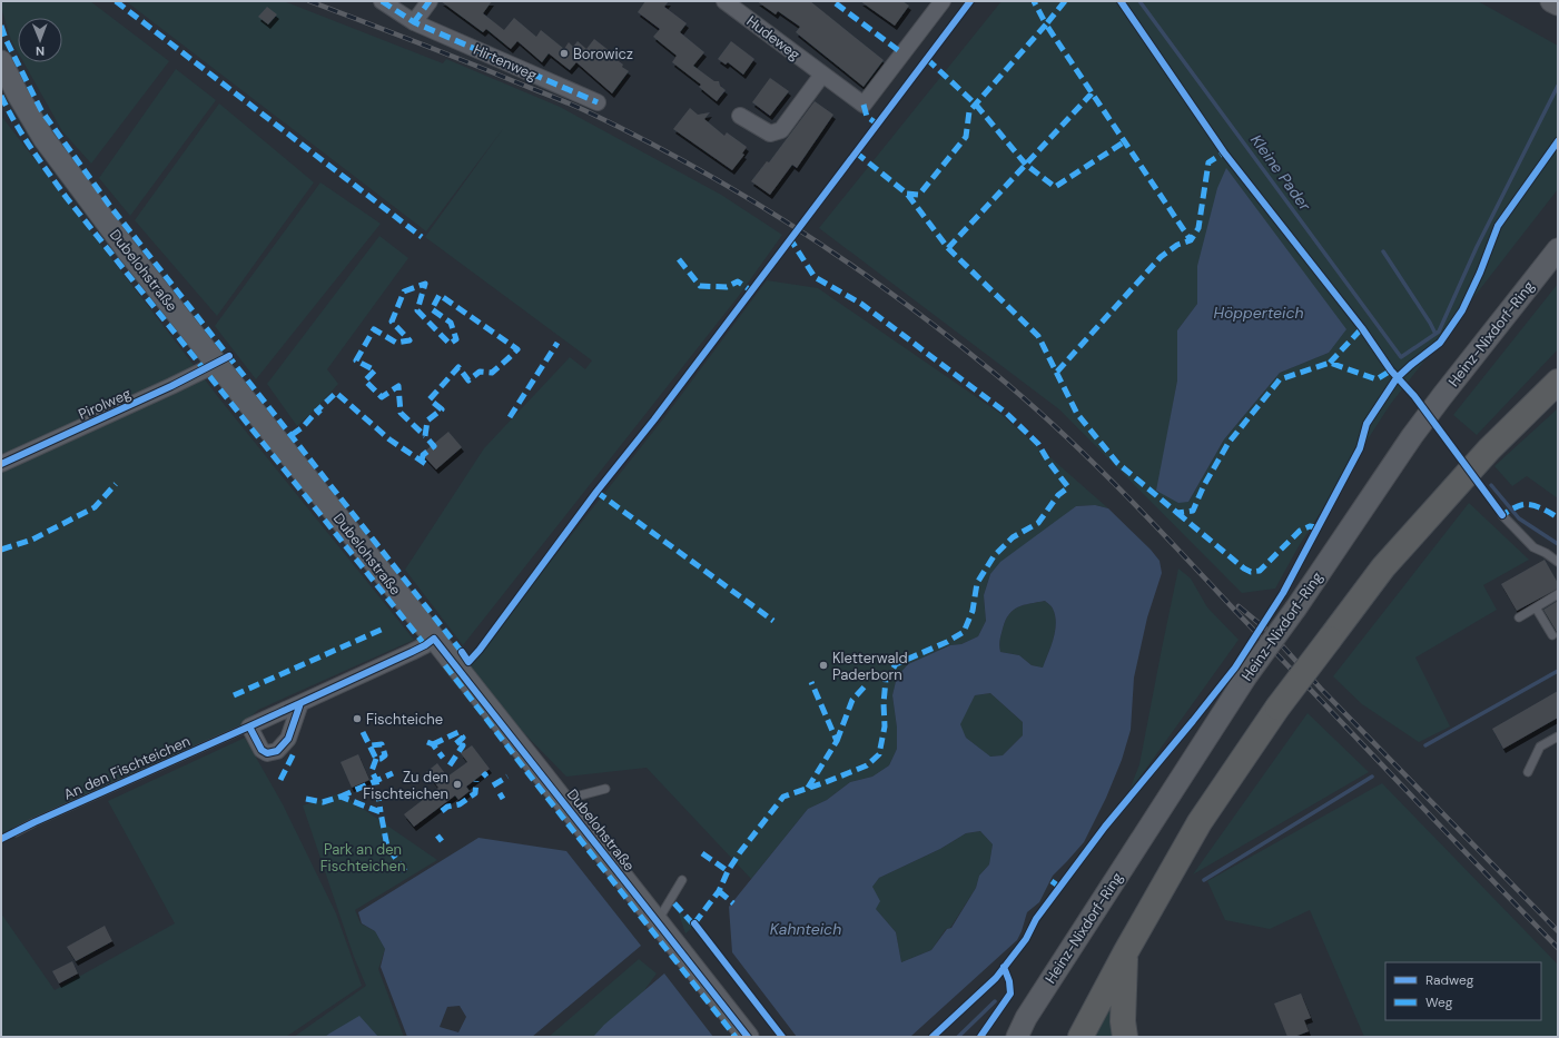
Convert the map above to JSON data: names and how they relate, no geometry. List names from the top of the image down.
{
  "streets": {
    "main road": ["Dubelohstraße", "Heinz-Nixdorf-Ring"],
    "street": [
      "Hudeweg",
      "Hirtenweg",
      "Pirolweg",
      "An den Fischteichen"
    ]
  },
  "crossings": [
    ["Dubelohstraße", "Pirolweg"],
    ["Dubelohstraße", "An den Fischteichen"]
  ],
  "water": ["Kleine Pader", "Höpperteich", "Kahnteich"],
  "parks": ["Park an den Fischteichen"],
  "places": [
    "Borowicz",
    "Kletterwald Paderborn",
    "Fischteiche",
    "Zu den Fischteichen"
  ],
  "legend": ["Radweg", "Weg"],
  "north": "bottom"
}
